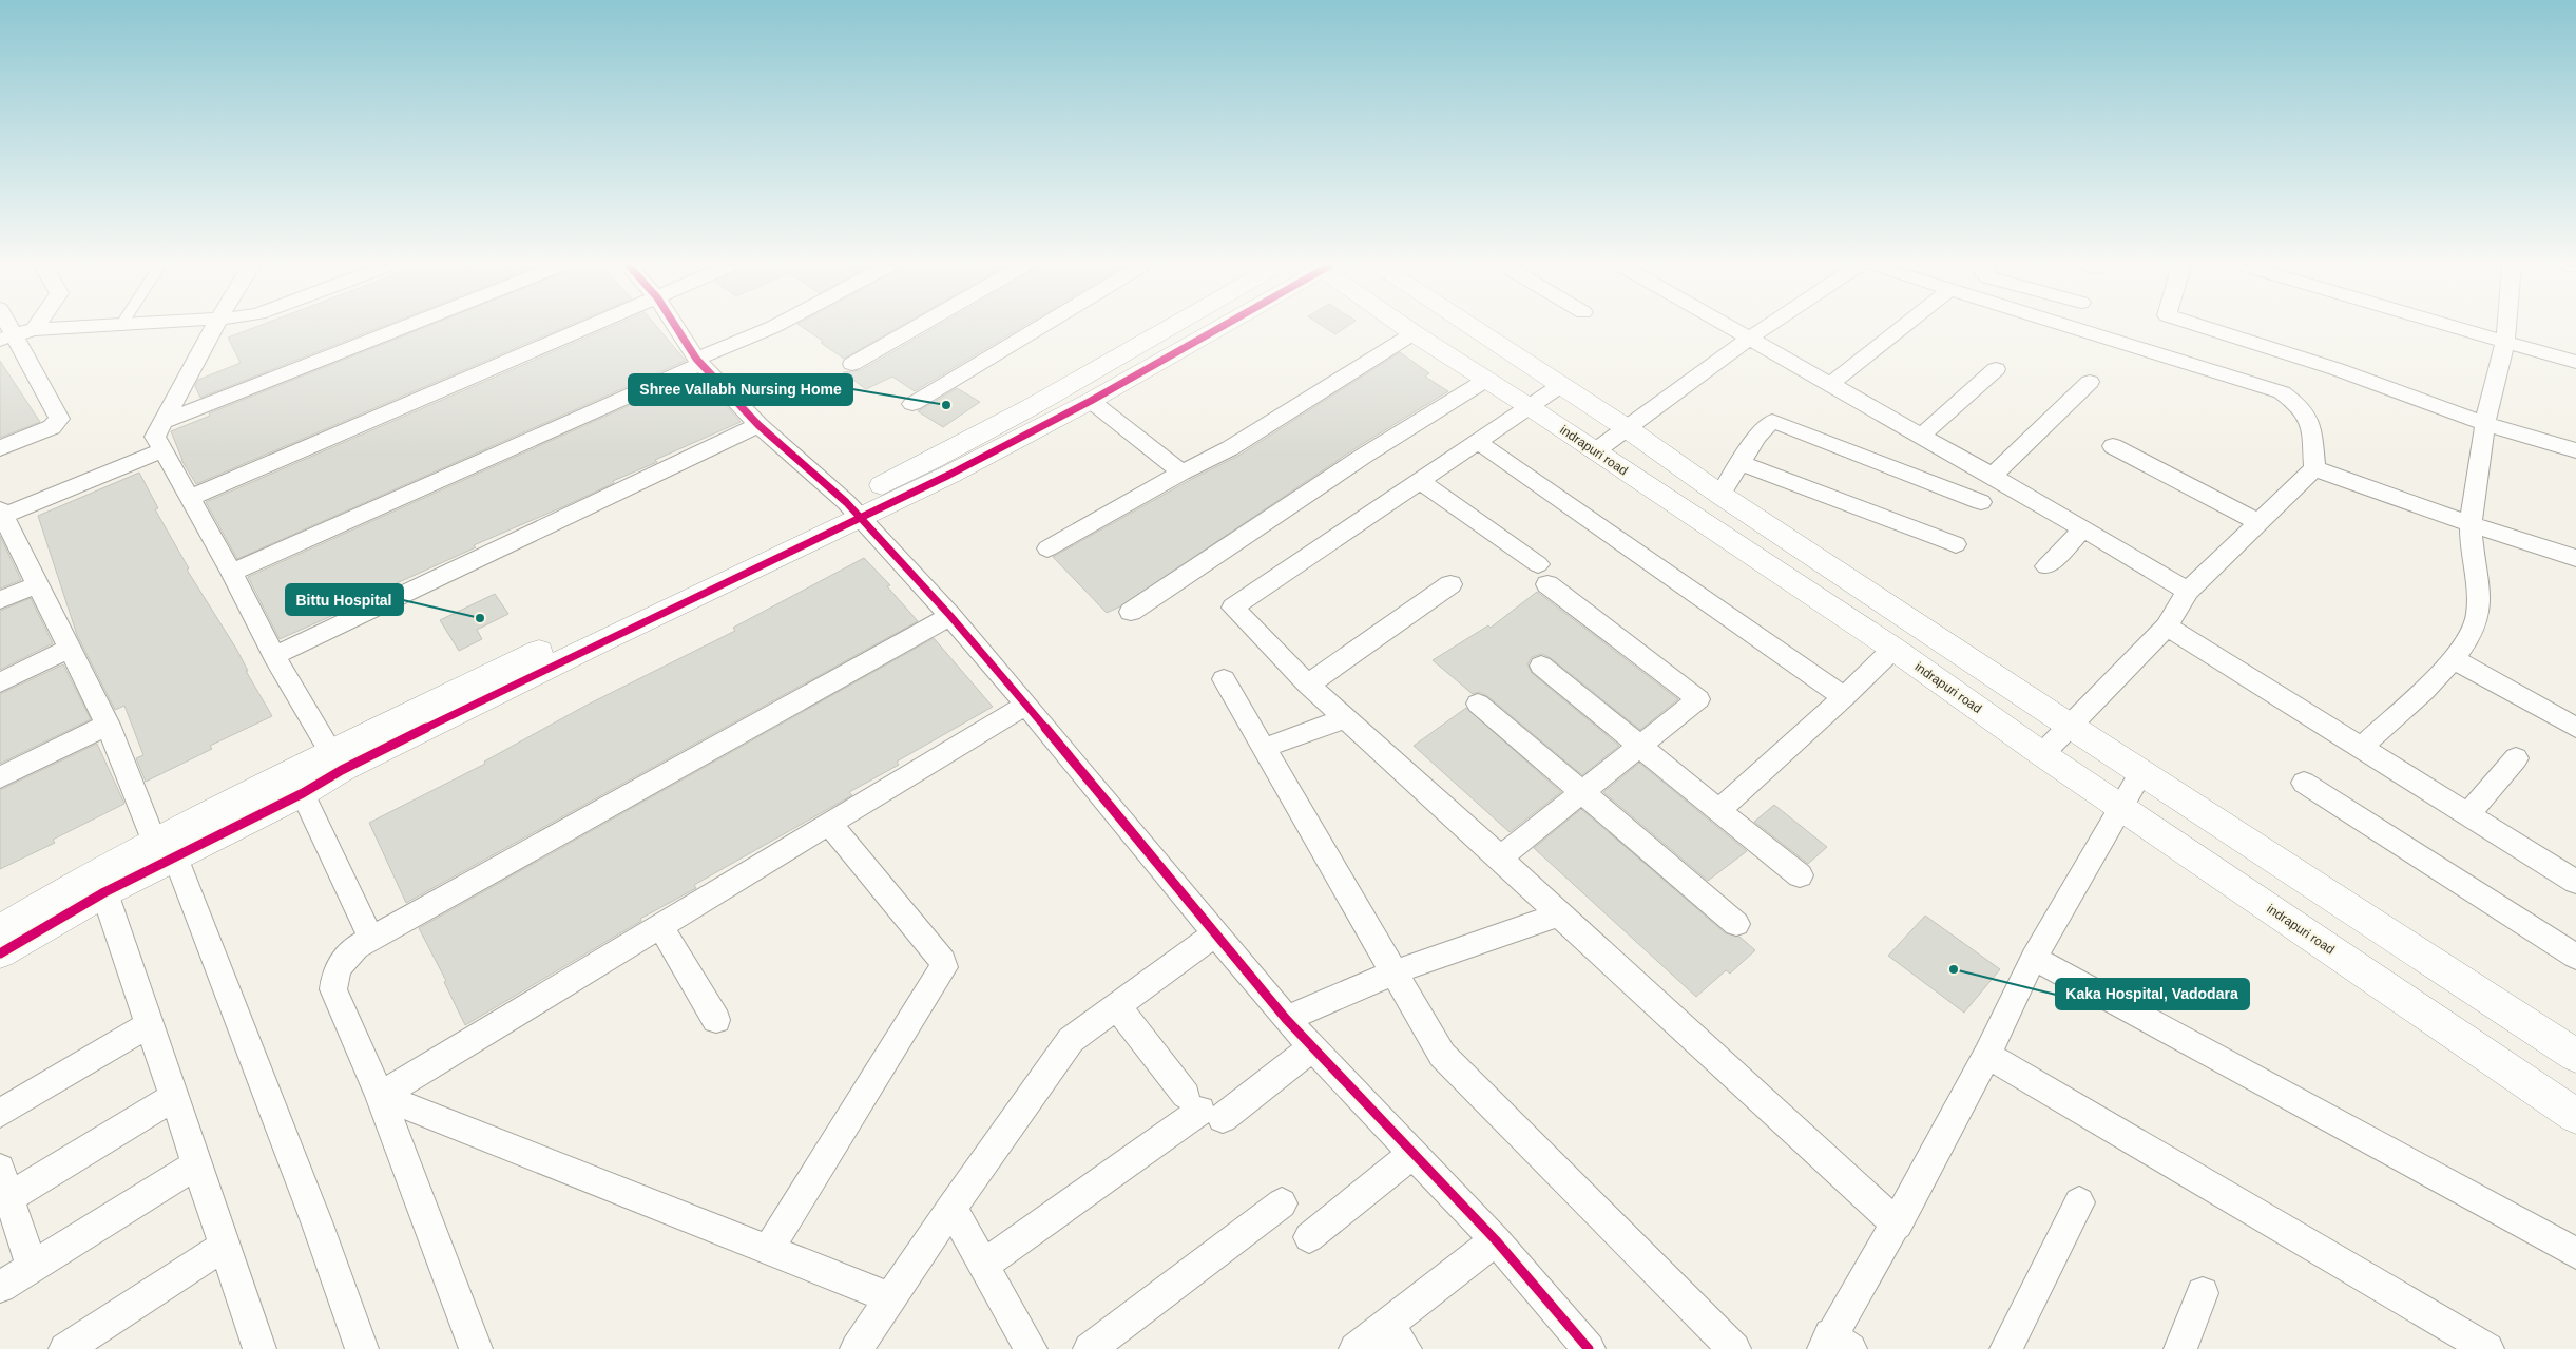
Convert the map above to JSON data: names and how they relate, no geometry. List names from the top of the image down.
{
  "streets": {
    "main road": ["indrapuri road"]
  },
  "places": ["Shree Vallabh Nursing Home", "Bittu Hospital", "Kaka Hospital, Vadodara"]
}
